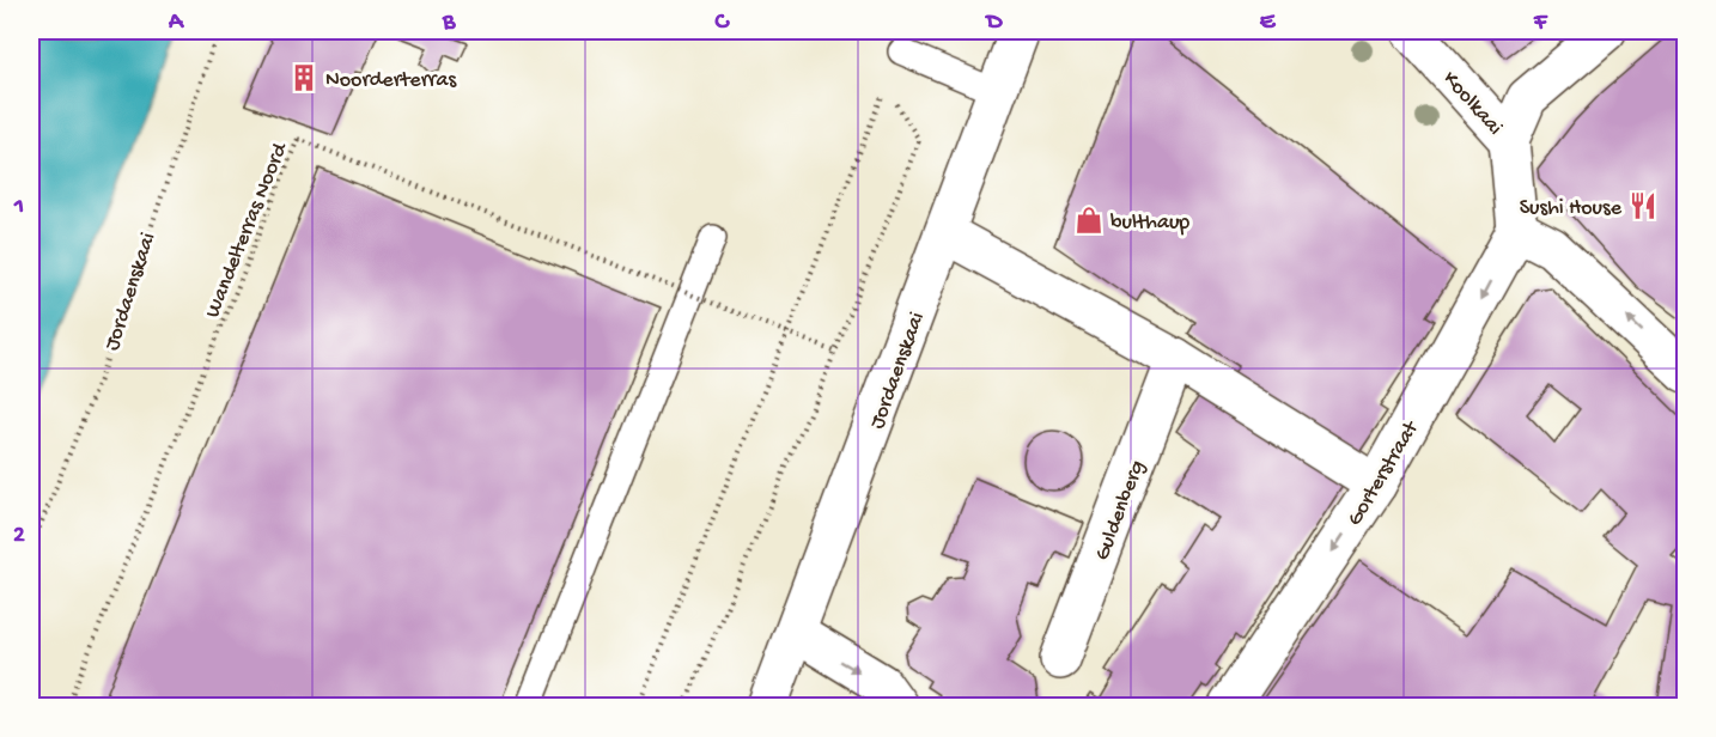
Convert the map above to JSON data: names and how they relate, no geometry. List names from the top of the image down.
{
  "streets": {
    "street": [
      "Koolkaai",
      "Jordaenskaai",
      "Gorterstraat",
      "Guldenberg"
    ],
    "path": ["Wandelterras Noord"]
  },
  "one_way": ["Gorterstraat"],
  "places": {
    "building": ["Noorderterras"],
    "restaurant": ["Sushi House"],
    "shop": ["bulthaup"]
  },
  "grid": {
    "columns": [
      "A",
      "B",
      "C",
      "D",
      "E",
      "F"
    ],
    "rows": ["1", "2"]
  }
}
